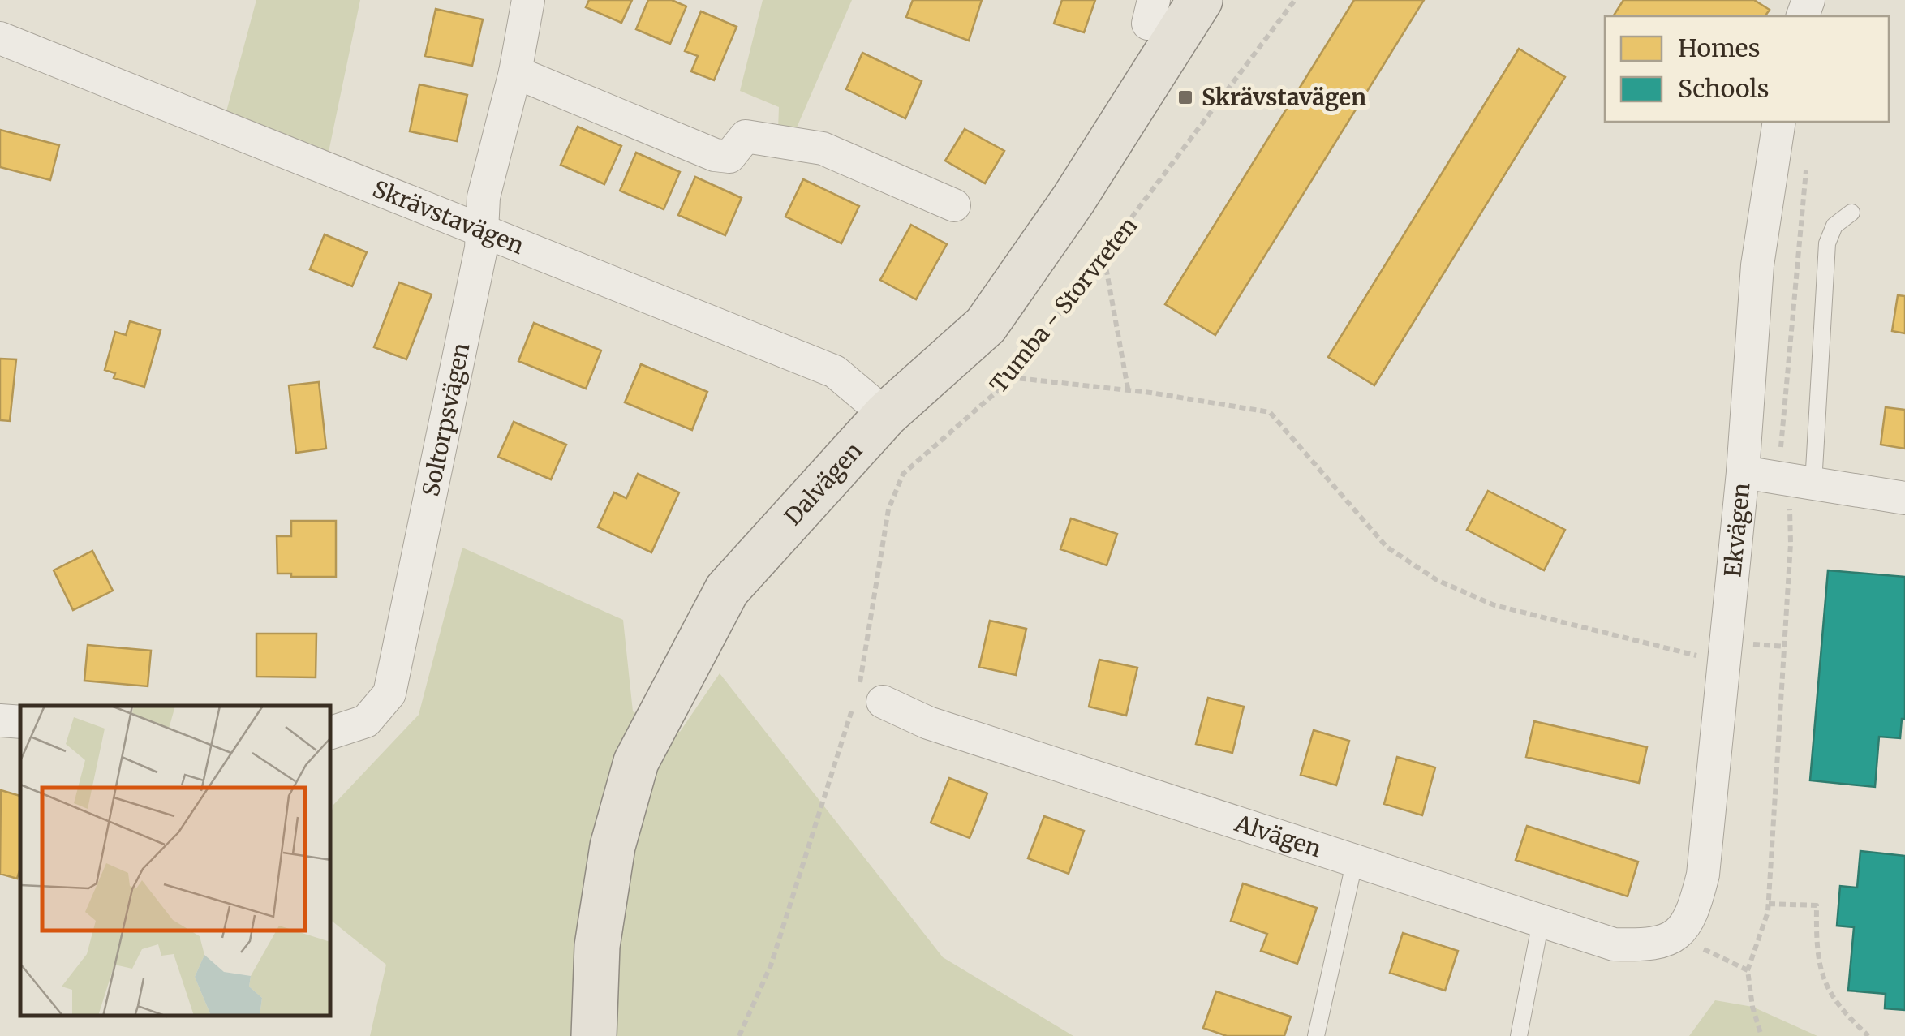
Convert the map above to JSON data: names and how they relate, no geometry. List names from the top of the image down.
{
  "streets": {
    "main road": ["Dalvägen"],
    "street": [
      "Skrävstavägen",
      "Soltorpsvägen",
      "Ekvägen",
      "Alvägen"
    ],
    "path": ["Tumba - Storvreten"]
  },
  "crossings": [
    ["Skrävstavägen", "Soltorpsvägen"],
    ["Skrävstavägen", "Dalvägen"],
    ["Tumba - Storvreten", "Alvägen"],
    ["Ekvägen", "Alvägen"]
  ],
  "places": {
    "transit": ["Skrävstavägen"]
  },
  "legend": ["Homes", "Schools"]
}
